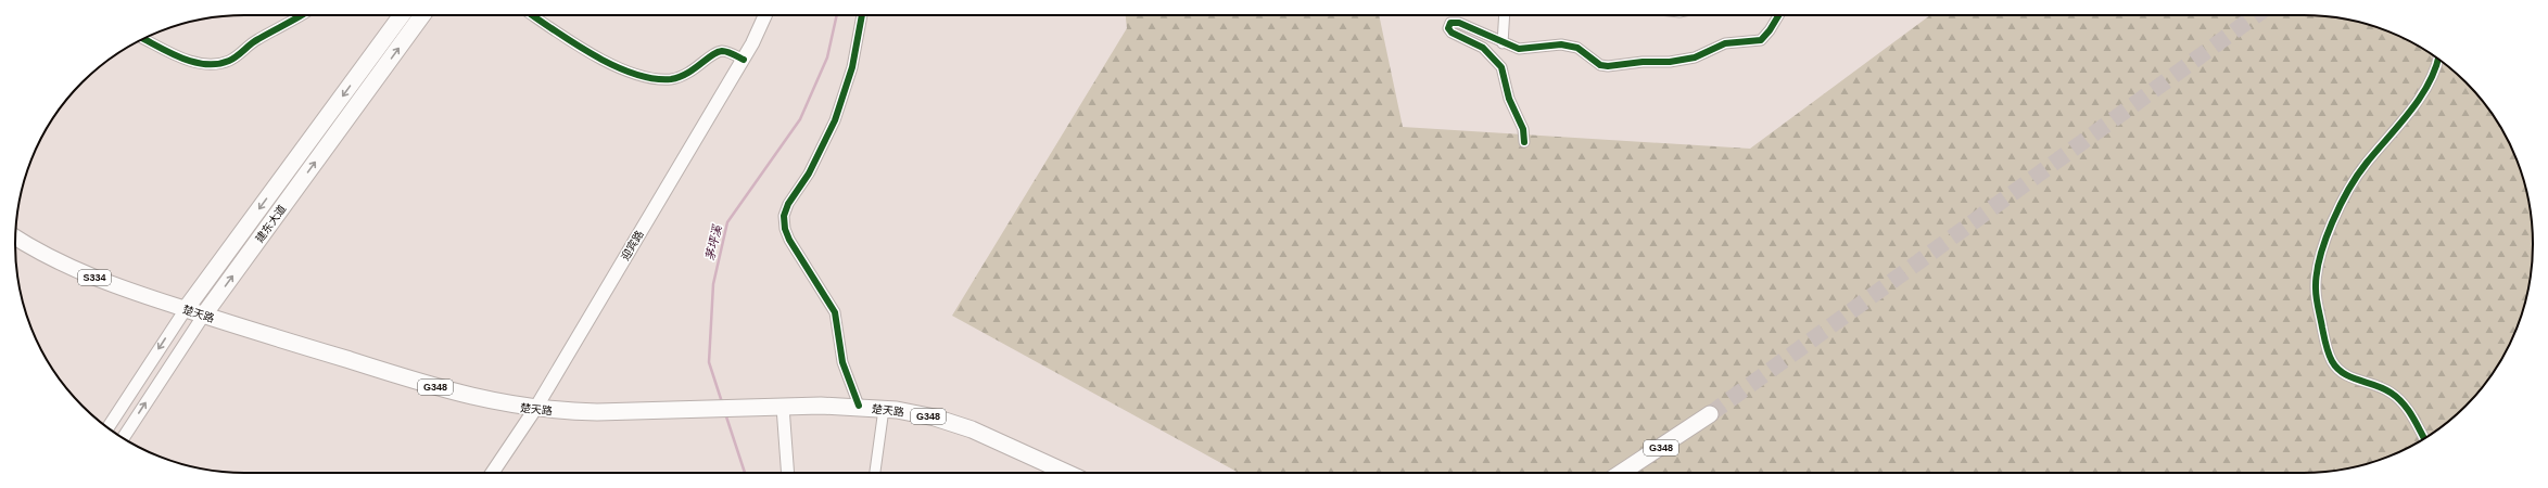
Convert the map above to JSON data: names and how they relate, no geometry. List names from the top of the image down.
{
  "streets": {
    "highway": ["建东大道", "楚天路", "G348"],
    "main road": ["迎宾路", "S334"]
  },
  "crossings": [
    ["建东大道", "楚天路"],
    ["迎宾路", "楚天路"]
  ],
  "water": ["茅坪溪"]
}
